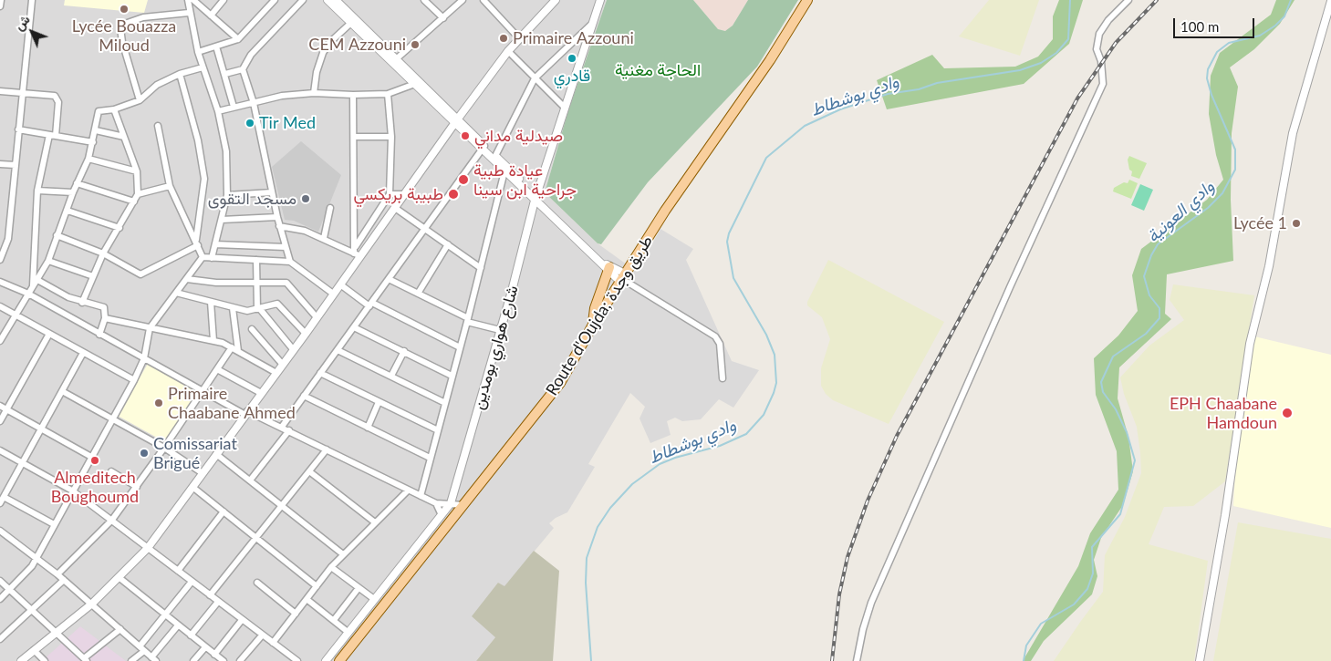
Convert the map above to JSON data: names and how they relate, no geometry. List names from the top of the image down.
{
  "streets": {
    "main road": ["Route d'Oujda; طريق وجدة"],
    "street": ["شارع هواري بومدين"]
  },
  "water": ["وادي بوشطاط", "وادي العونية"],
  "parks": ["الحاجة مغنية"],
  "places": [
    "Lycée Bouazza Miloud",
    "Primaire Azzouni",
    "CEM Azzouni",
    "قادري",
    "Tir Med",
    "صيدلية مداني",
    "عيادة طبية جراحية ابن سينا",
    "طبيبة بريكسي",
    "مسجد التقوى",
    "Lycée 1",
    "Primaire Chaabane Ahmed",
    "EPH Chaabane Hamdoun",
    "Comissariat Brigué",
    "Almeditech Boughoumd"
  ],
  "scale_bar": "100 m",
  "north": "top left"
}
